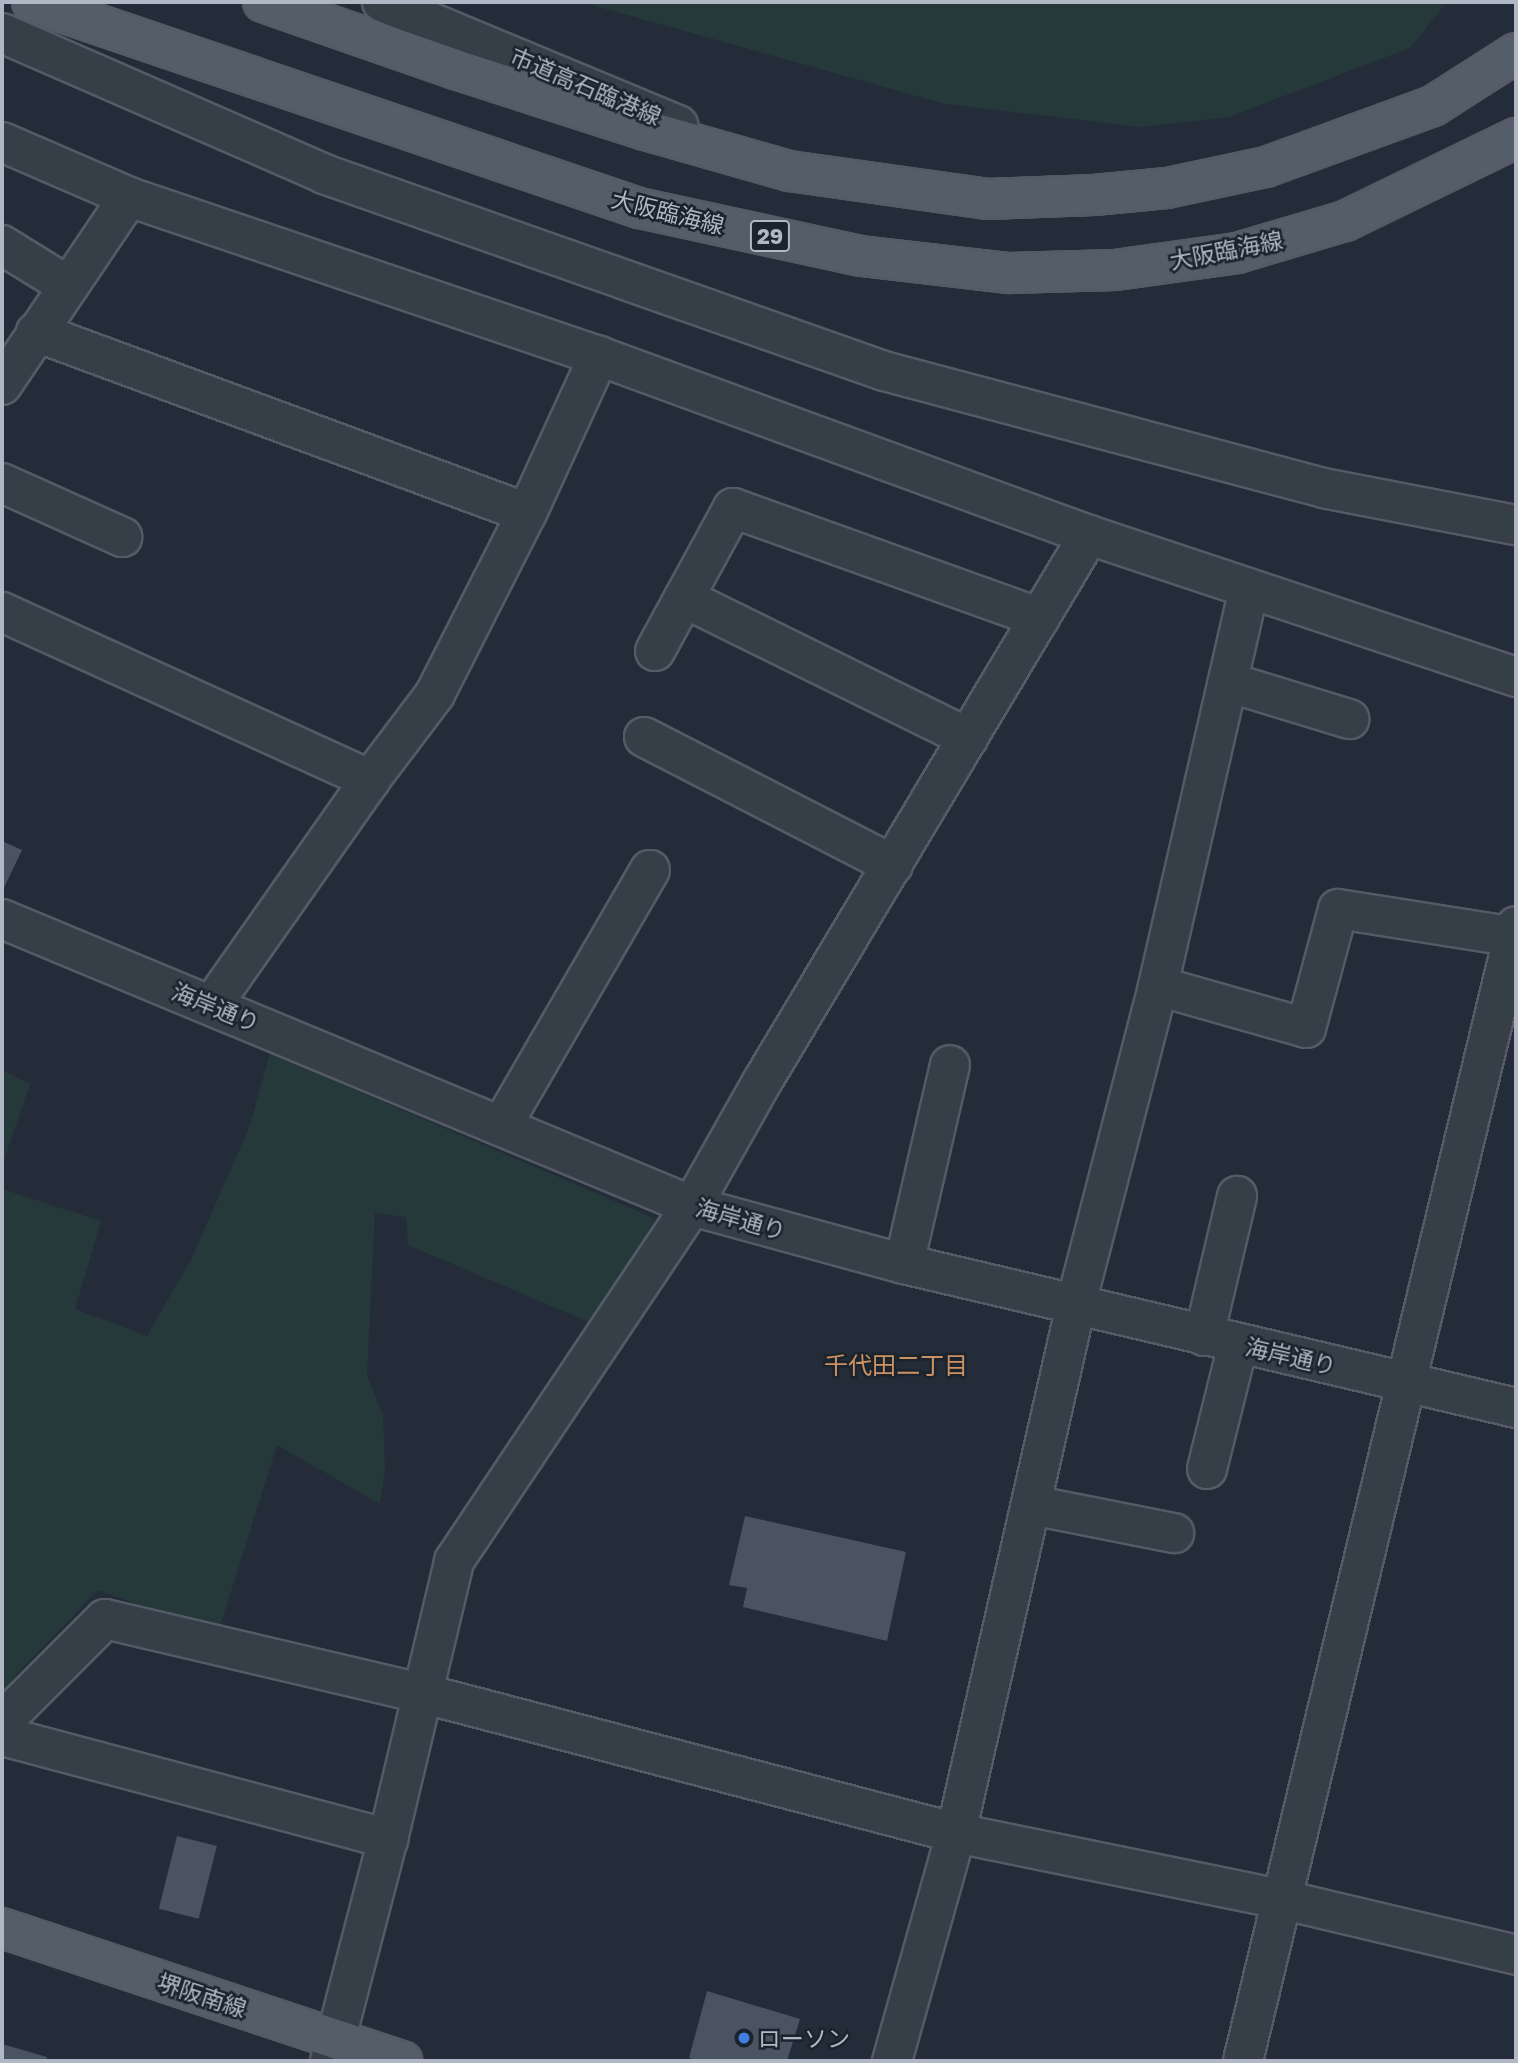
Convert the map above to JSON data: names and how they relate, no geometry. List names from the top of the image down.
{
  "streets": {
    "main road": ["大阪臨海線", "29", "堺阪南線"],
    "street": ["市道高石臨港線", "海岸通り"]
  },
  "districts": ["千代田二丁目"],
  "places": ["ローソン"]
}
